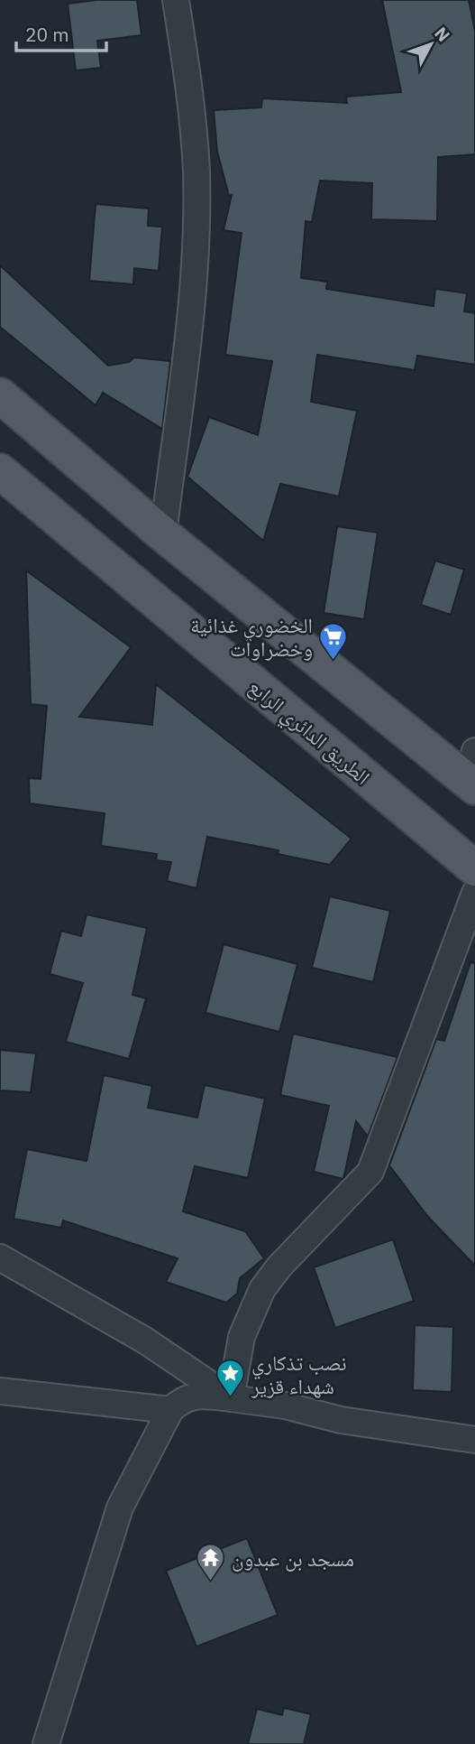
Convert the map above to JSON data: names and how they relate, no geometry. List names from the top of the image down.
{
  "streets": {
    "main road": ["الطريق الدائري الرابع"]
  },
  "places": {
    "supermarket": ["الخضوري غذائية وخضراوات"],
    "place": ["نصب تذكاري شهداء قزير"],
    "temple": ["مسجد بن عبدون"]
  },
  "scale_bar": "20 m",
  "north": "top right"
}
